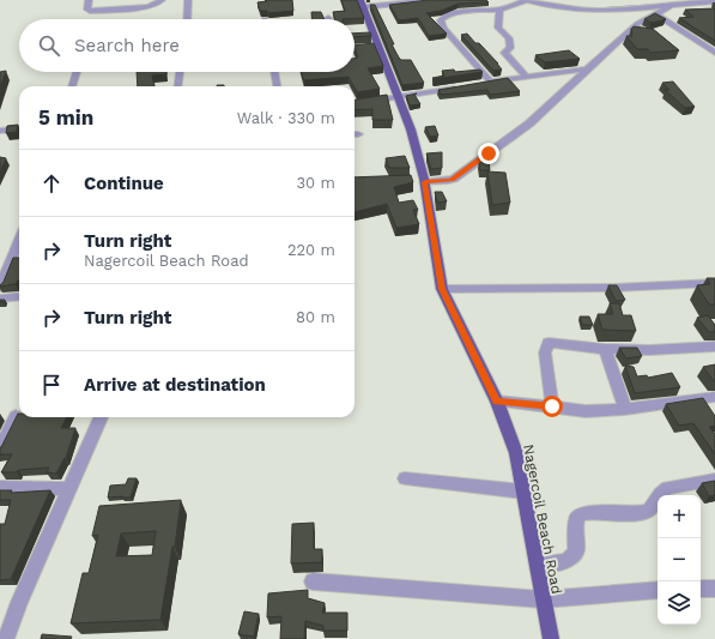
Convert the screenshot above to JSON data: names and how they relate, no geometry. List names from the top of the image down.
{
  "streets": {
    "main road": ["Nagercoil Beach Road"]
  },
  "page": {
    "search": "Search here",
    "heading": ["5 min", "Walk · 330 m"],
    "list": [
      ["Continue", "30 m"],
      ["Turn right", "Nagercoil Beach Road", "220 m"],
      ["Turn right", "80 m"],
      "Arrive at destination"
    ],
    "map_buttons": ["+", "−"]
  }
}
